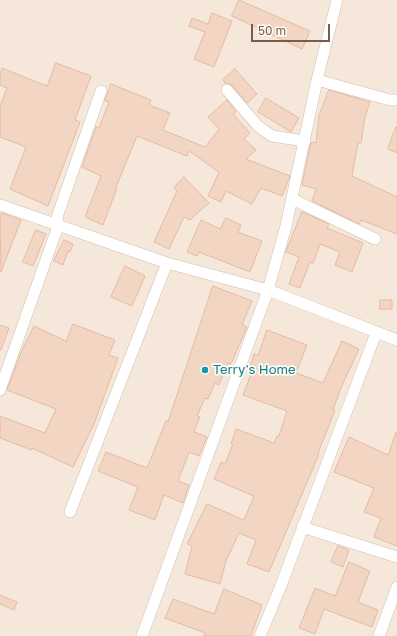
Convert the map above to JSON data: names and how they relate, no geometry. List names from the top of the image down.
{
  "places": ["Terry's Home"],
  "scale_bar": "50 m"
}
